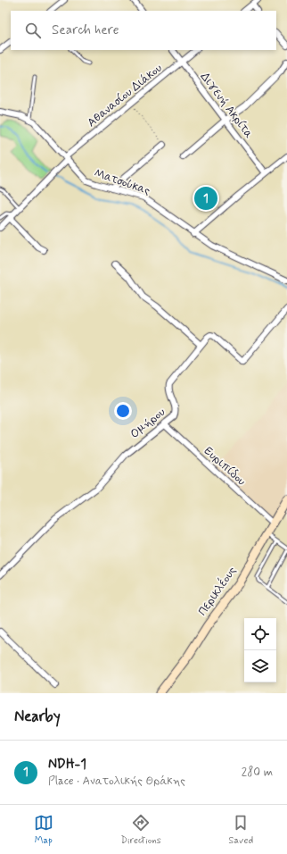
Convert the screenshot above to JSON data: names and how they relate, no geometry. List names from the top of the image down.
{
  "streets": {
    "street": [
      "Αθανασίου Διάκου",
      "Διγενή Ακρίτα",
      "Ματσούκας",
      "Ομήρου",
      "Ευριπίδου",
      "Περικλέους"
    ]
  },
  "crossings": [
    ["Αθανασίου Διάκου", "Διγενή Ακρίτα"],
    ["Αθανασίου Διάκου", "Ματσούκας"],
    ["Ομήρου", "Ευριπίδου"],
    ["Ευριπίδου", "Περικλέους"]
  ],
  "page": {
    "search": "Search here",
    "pins": "1",
    "heading": "Nearby",
    "list": [
      {
        "mark": "1",
        "name": "NDH-1",
        "note": "Place · Ανατολικής Θράκης",
        "value": "280 m"
      }
    ],
    "nav": ["Map", "Directions", "Saved"]
  }
}
